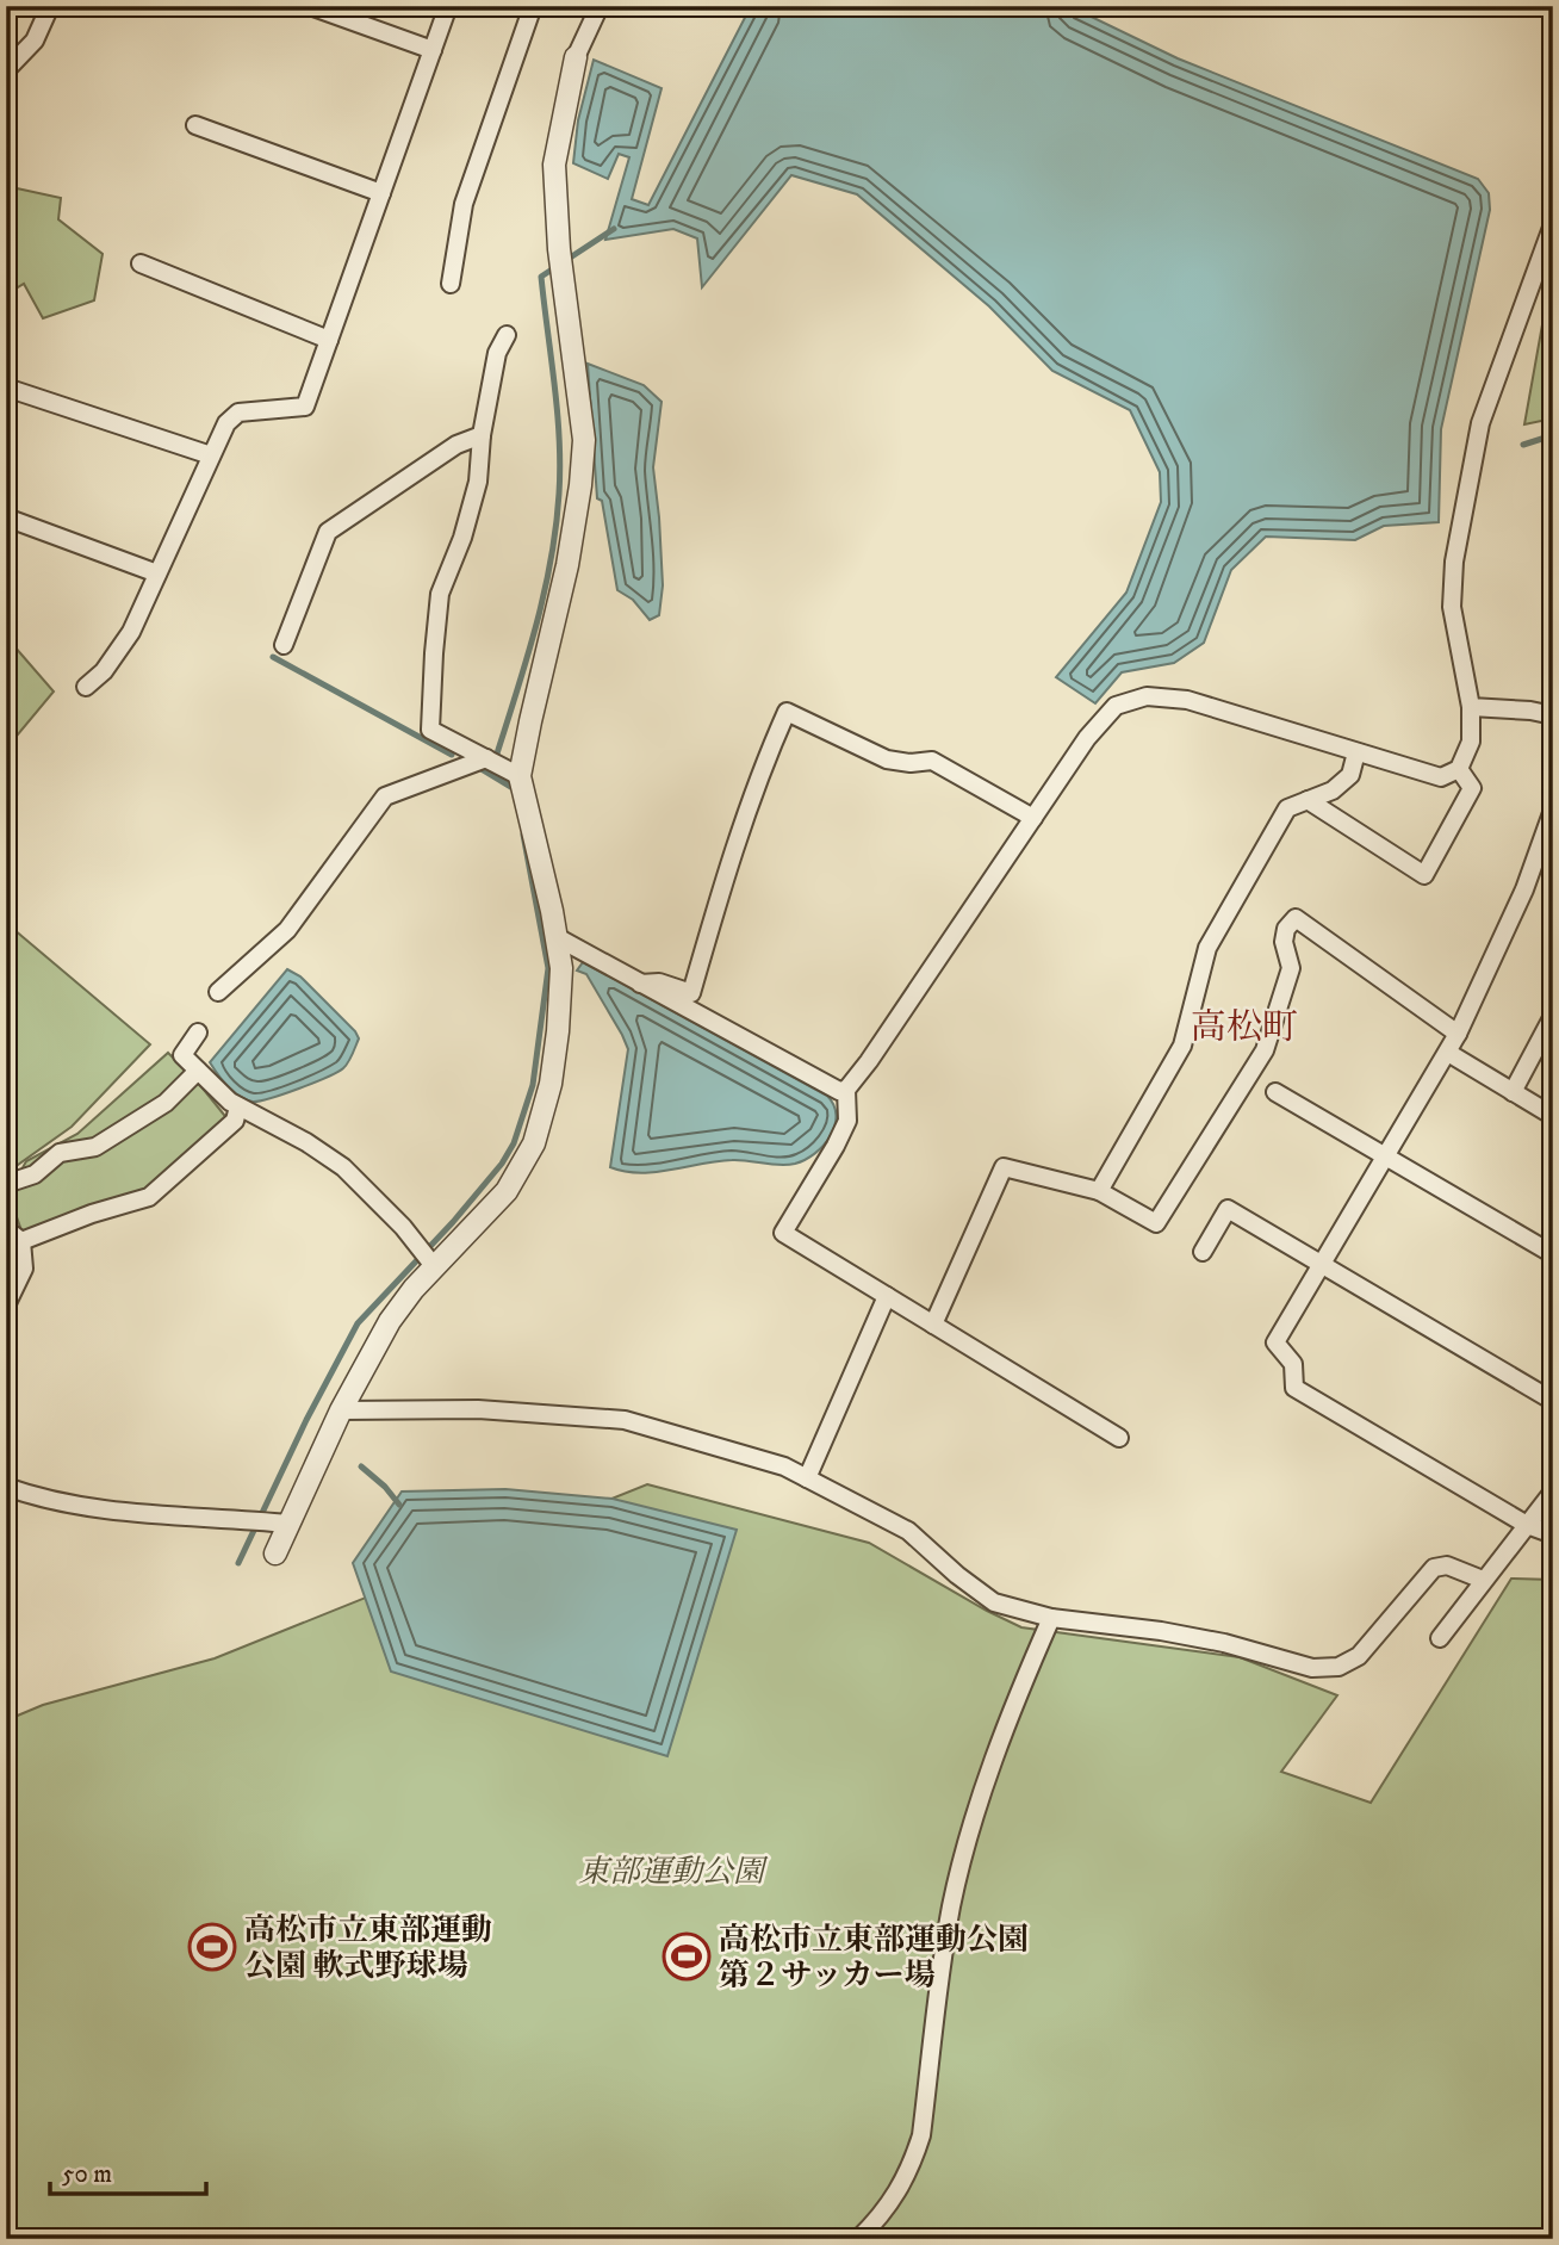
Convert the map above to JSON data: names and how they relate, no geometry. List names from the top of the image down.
{
  "districts": ["高松町"],
  "parks": ["東部運動公園"],
  "places": {
    "sports": ["高松市立東部運動 公園 軟式野球場", "高松市立東部運動公園 第２サッカー場"]
  },
  "scale_bar": "50 m"
}
